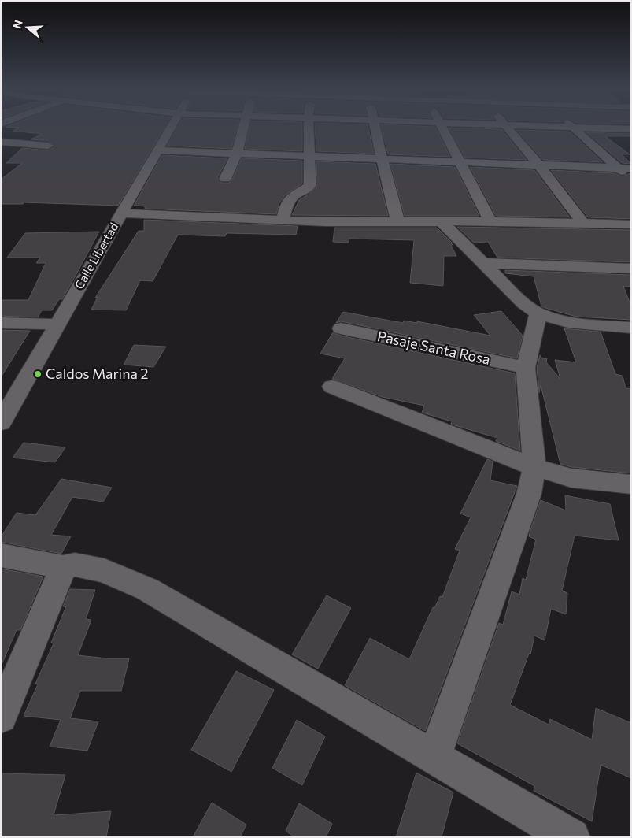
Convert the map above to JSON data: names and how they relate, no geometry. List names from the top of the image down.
{
  "streets": {
    "street": ["Calle Libertad", "Pasaje Santa Rosa"]
  },
  "places": ["Caldos Marina 2"],
  "north": "left"
}
